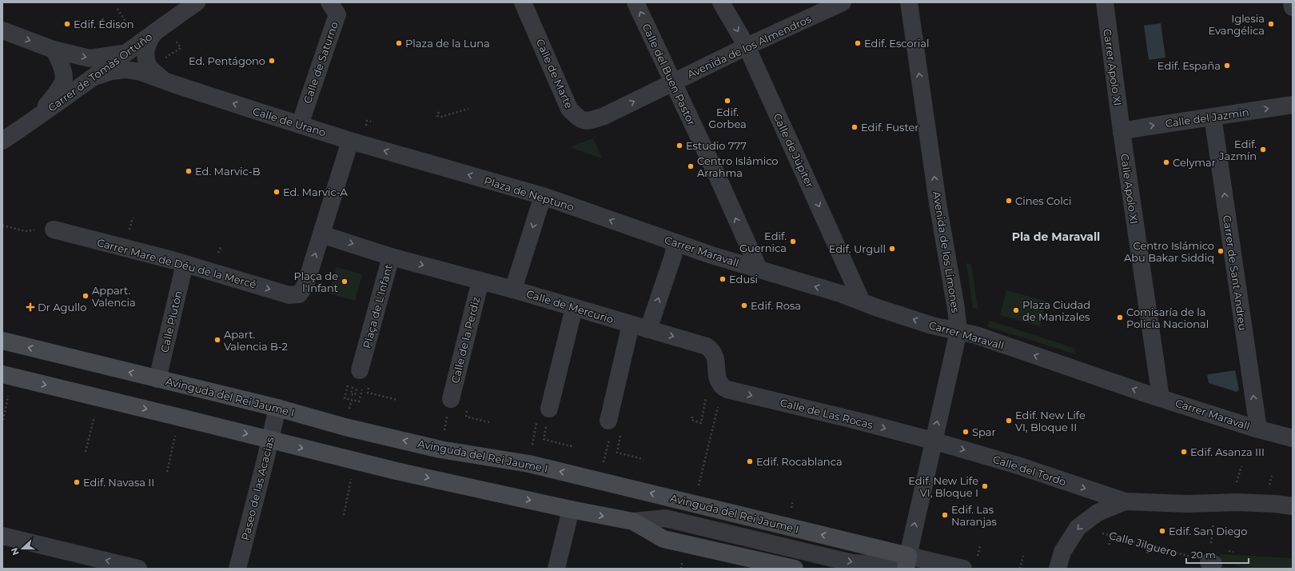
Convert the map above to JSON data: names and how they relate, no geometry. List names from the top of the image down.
{
  "streets": {
    "main road": ["Avinguda del Rei Jaume I"],
    "street": [
      "Avenida de los Almendros",
      "Calle de Saturno",
      "Carrer Apolo XI",
      "Carrer de Tomàs Ortuño",
      "Calle de Marte",
      "Calle del Buen Pastor",
      "Calle del Jazmin",
      "Calle de Urano",
      "Calle de Júpiter",
      "Calle Apolo XI",
      "Plaza de Neptuno",
      "Carrer Maravall",
      "Avenida de los Limones",
      "Carrer Mare de Déu de la Mercé",
      "Carrer de Sant Andreu",
      "Plaça de L'Infant",
      "Calle de Mercurio",
      "Calle Plutón",
      "Calle de la Perdiz",
      "Calle de Las Rocas",
      "Calle del Tordo",
      "Paseo de las Acacias"
    ],
    "path": ["Calle Jilguero"]
  },
  "crossings": [
    ["Avenida de los Almendros", "Calle de Marte"],
    ["Avenida de los Almendros", "Calle del Buen Pastor"],
    ["Avenida de los Almendros", "Calle de Júpiter"],
    ["Calle de Saturno", "Calle de Urano"],
    ["Carrer Apolo XI", "Calle del Jazmin"],
    ["Carrer Apolo XI", "Calle Apolo XI"],
    ["Carrer de Tomàs Ortuño", "Calle de Urano"],
    ["Calle del Buen Pastor", "Carrer Maravall"],
    ["Calle del Jazmin", "Calle Apolo XI"],
    ["Calle del Jazmin", "Carrer de Sant Andreu"],
    ["Calle de Urano", "Plaza de Neptuno"],
    ["Calle de Júpiter", "Carrer Maravall"],
    ["Calle Apolo XI", "Carrer Maravall"],
    ["Plaza de Neptuno", "Carrer Maravall"],
    ["Carrer Maravall", "Avenida de los Limones"],
    ["Carrer Maravall", "Carrer de Sant Andreu"],
    ["Avenida de los Limones", "Avinguda del Rei Jaume I"],
    ["Avenida de los Limones", "Calle de Las Rocas"],
    ["Avenida de los Limones", "Calle del Tordo"],
    ["Carrer Mare de Déu de la Mercé", "Plaça de L'Infant"],
    ["Carrer Mare de Déu de la Mercé", "Calle Plutón"],
    ["Plaça de L'Infant", "Calle de Mercurio"],
    ["Calle de Mercurio", "Calle de la Perdiz"],
    ["Calle de Mercurio", "Calle de Las Rocas"],
    ["Calle Plutón", "Avinguda del Rei Jaume I"],
    ["Avinguda del Rei Jaume I", "Paseo de las Acacias"],
    ["Calle de Las Rocas", "Calle del Tordo"]
  ],
  "one_way": [
    "Calle del Buen Pastor",
    "Calle del Jazmin",
    "Calle de Urano",
    "Calle de Júpiter",
    "Plaza de Neptuno",
    "Carrer Maravall",
    "Avenida de los Limones",
    "Carrer de Sant Andreu",
    "Plaça de L'Infant",
    "Calle de Mercurio"
  ],
  "districts": ["Pla de Maravall"],
  "places": {
    "other": [
      "Edif. Édison",
      "Iglesia Evangélica",
      "Plaza de la Luna",
      "Edif. Escorial",
      "Ed. Pentágono",
      "Edif. España",
      "Edif. Gorbea",
      "Edif. Fuster",
      "Estudio 777",
      "Edif. Jazmín",
      "Celymar",
      "Centro Islámico Arrahma",
      "Ed. Marvic-B",
      "Ed. Marvic-A",
      "Cines Colci",
      "Edif. Guernica",
      "Edif. Urgull",
      "Centro Islámico Abu Bakar Siddiq",
      "Edusi",
      "Plaça de l'Infant",
      "Appart. Valencia",
      "Edif. Rosa",
      "Plaza Ciudad de Manizales",
      "Comisaría de la Policía Nacional",
      "Apart. Valencia B-2",
      "Edif. New Life VI, Bloque II",
      "Spar",
      "Edif. Asanza III",
      "Edif. Rocablanca",
      "Edif. Navasa II",
      "Edif. New Life VI, Bloque I",
      "Edif. Las Naranjas",
      "Edif. San Diego"
    ],
    "health": ["Dr Agullo"]
  },
  "scale_bar": "20 m",
  "north": "left"
}
